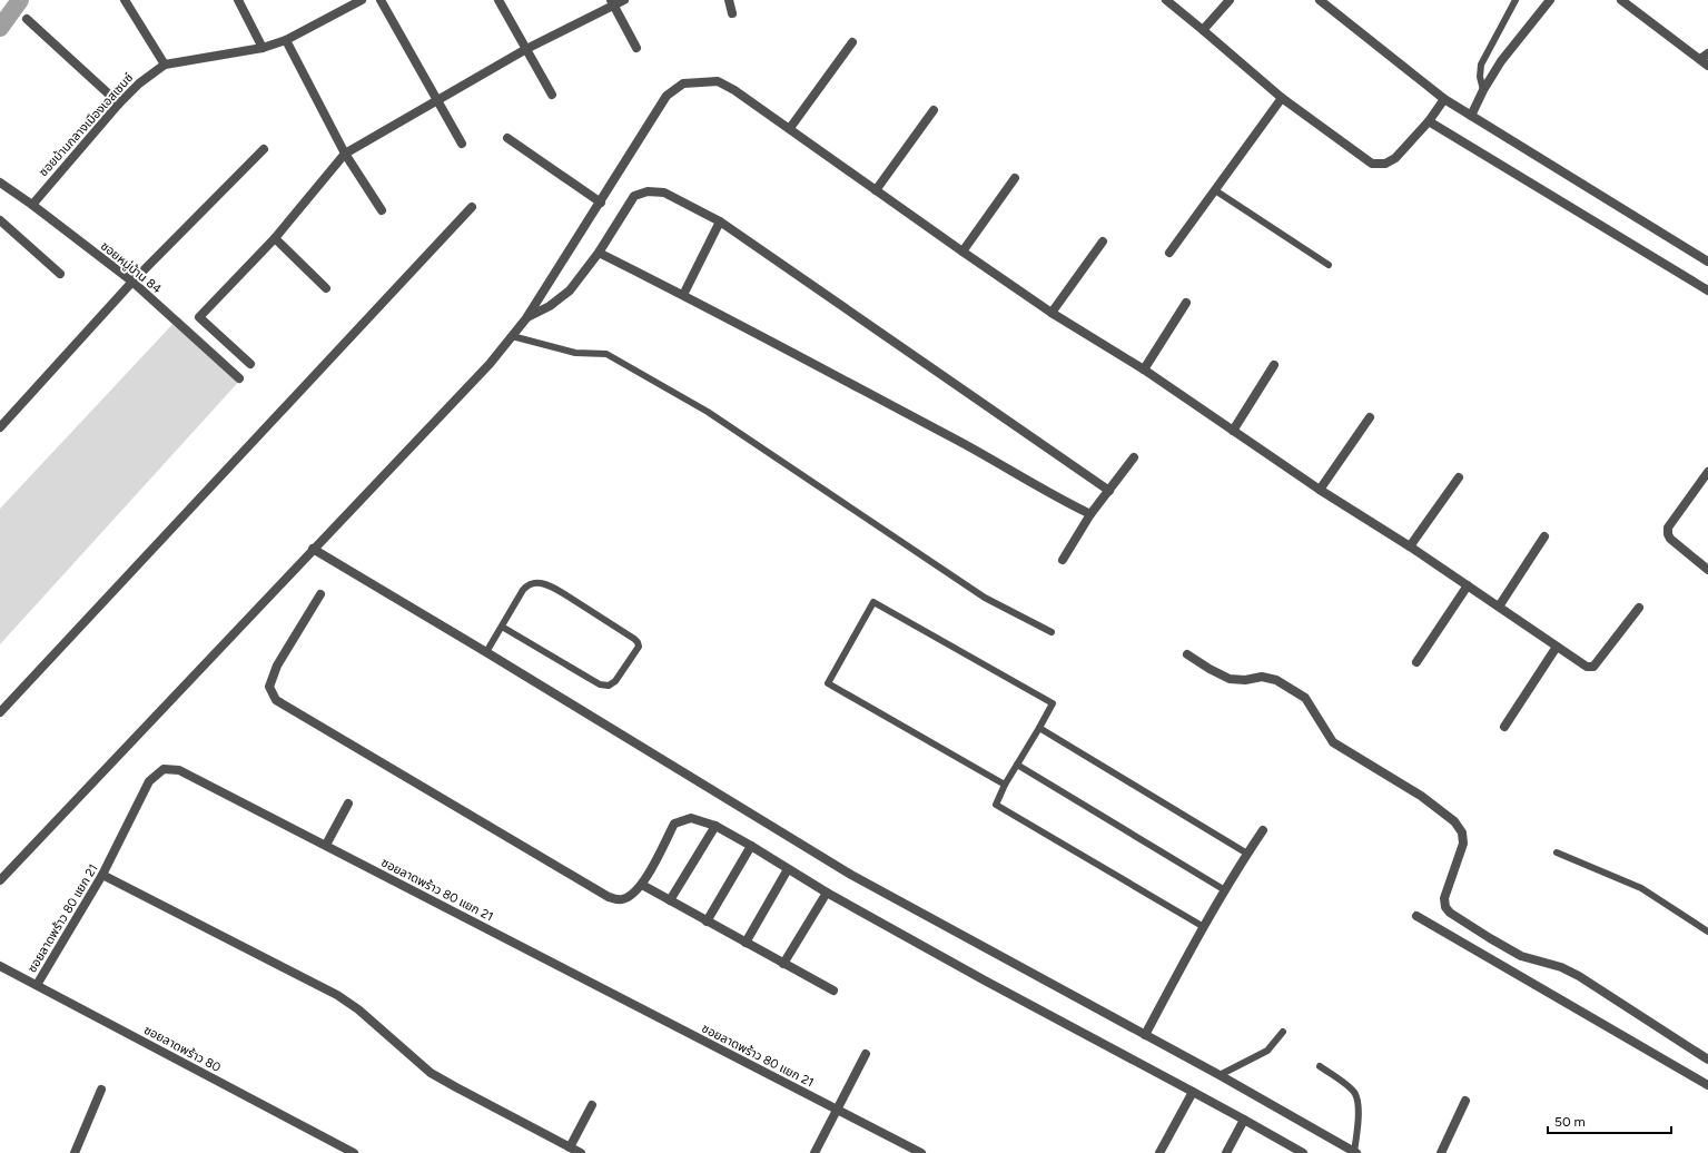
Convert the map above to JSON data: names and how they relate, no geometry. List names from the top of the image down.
{
  "streets": {
    "street": [
      "ซอยบ้านกลางเมืองเอสเซนซ์",
      "ซอยหมู่บ้าน 84",
      "ซอยลาดพร้าว 80 แยก 21",
      "ซอยลาดพร้าว 80"
    ]
  },
  "crossings": [
    ["ซอยบ้านกลางเมืองเอสเซนซ์", "ซอยหมู่บ้าน 84"],
    ["ซอยลาดพร้าว 80 แยก 21", "ซอยลาดพร้าว 80"]
  ],
  "scale_bar": "50 m"
}
